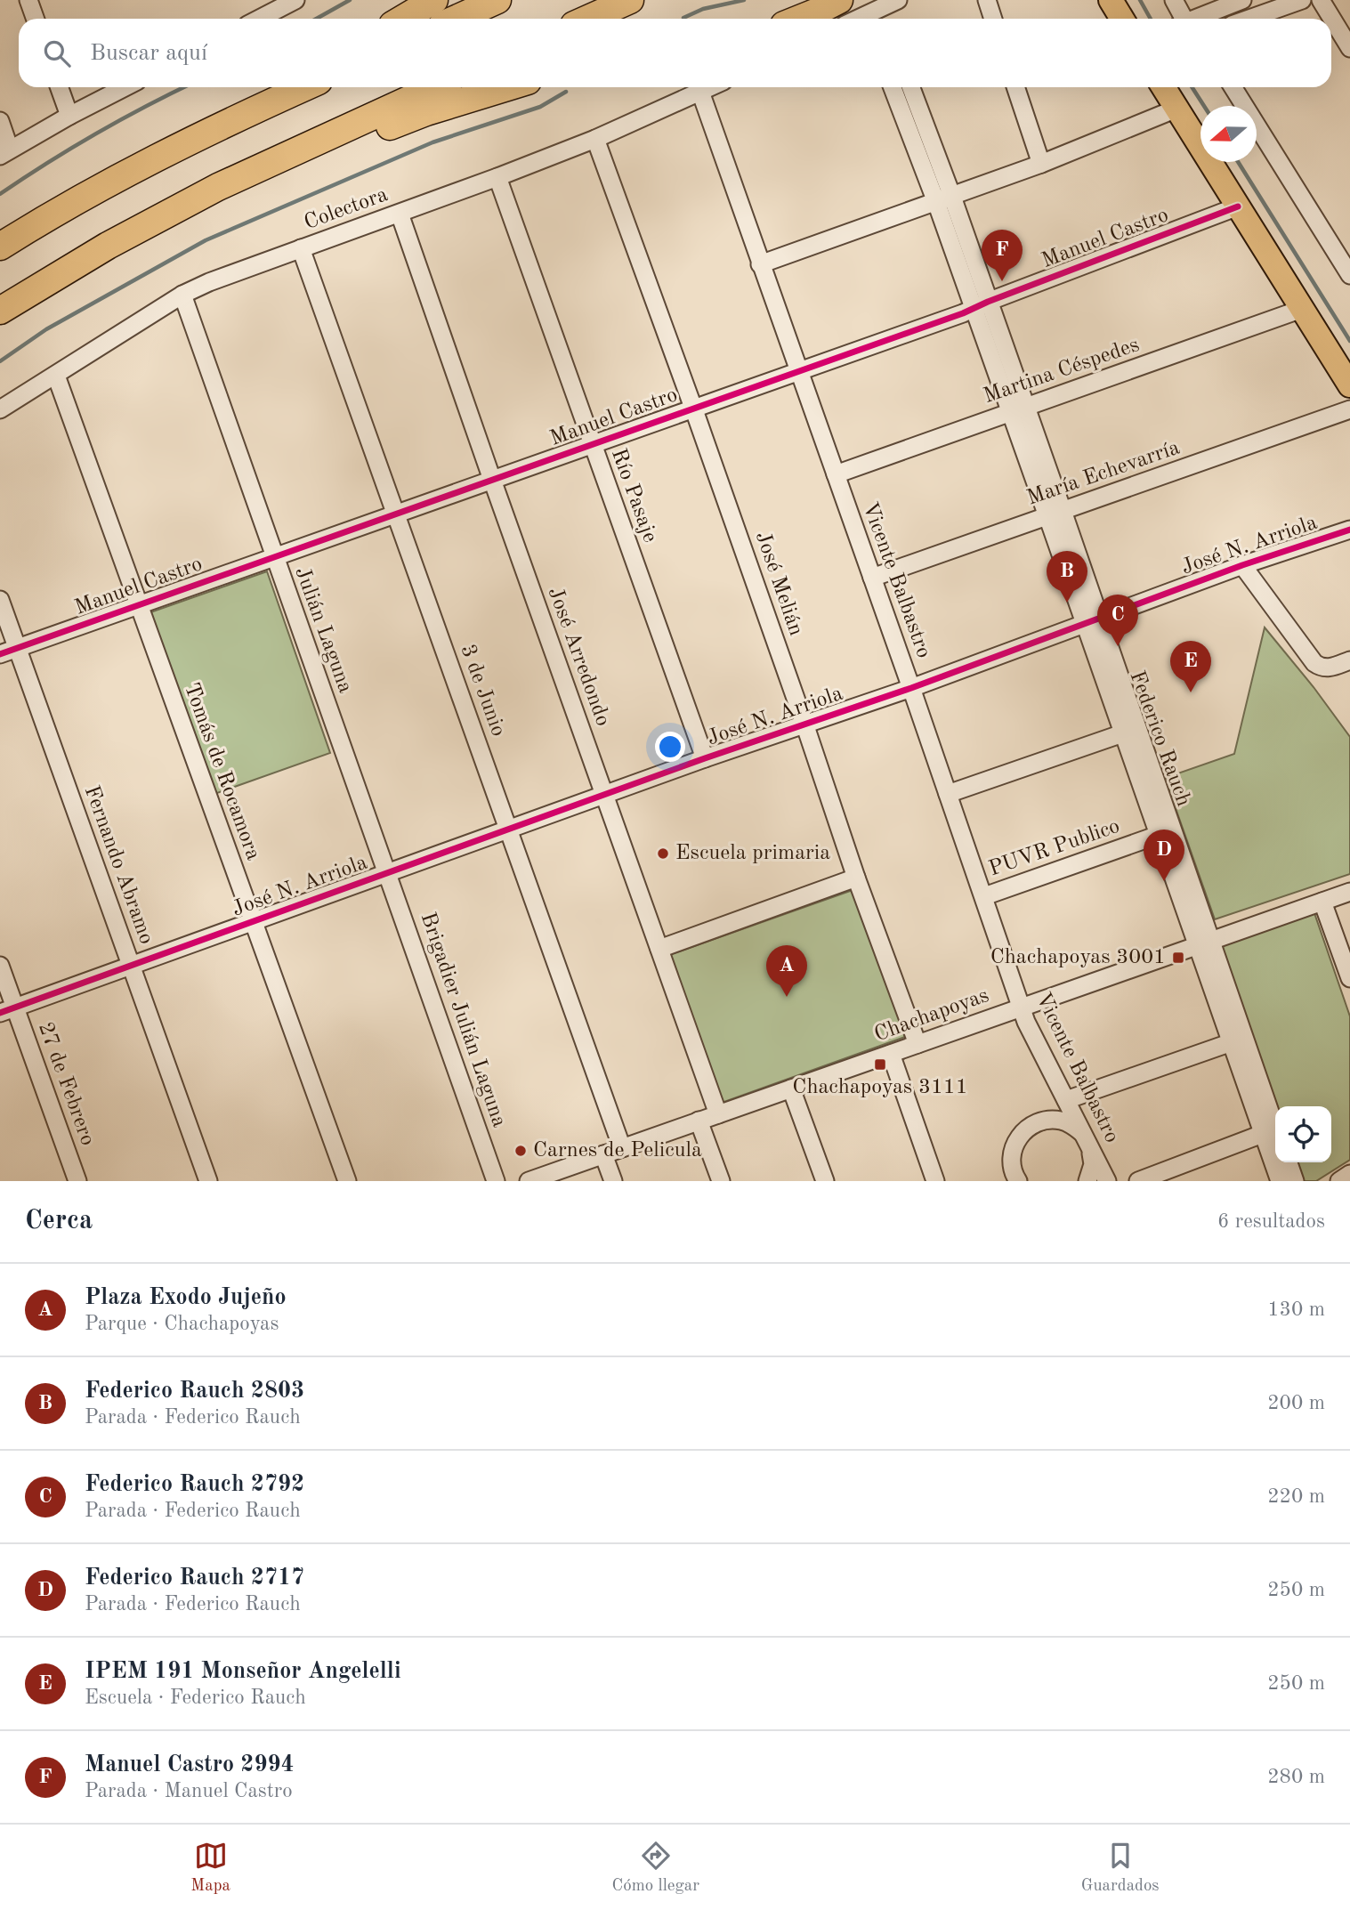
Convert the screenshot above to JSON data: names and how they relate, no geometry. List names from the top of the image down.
{
  "streets": {
    "street": [
      "Colectora",
      "Manuel Castro",
      "Martina Céspedes",
      "María Echevarría",
      "Río Pasaje",
      "José N. Arriola",
      "Vicente Balbastro",
      "José Melián",
      "Julián Laguna",
      "José Arredondo",
      "3 de Junio",
      "Federico Rauch",
      "Tomás de Rocamora",
      "PUVR Publico",
      "Fernando Abramo",
      "Chachapoyas",
      "Brigadier Julián Laguna",
      "27 de Febrero"
    ]
  },
  "crossings": [
    ["Colectora", "Río Pasaje"],
    ["Colectora", "Vicente Balbastro"],
    ["Colectora", "José Melián"],
    ["Colectora", "Julián Laguna"],
    ["Colectora", "José Arredondo"],
    ["Colectora", "3 de Junio"],
    ["Colectora", "Tomás de Rocamora"],
    ["Manuel Castro", "Río Pasaje"],
    ["Manuel Castro", "Vicente Balbastro"],
    ["Manuel Castro", "José Melián"],
    ["Manuel Castro", "Julián Laguna"],
    ["Manuel Castro", "José Arredondo"],
    ["Manuel Castro", "3 de Junio"],
    ["Manuel Castro", "Federico Rauch"],
    ["Manuel Castro", "Tomás de Rocamora"],
    ["Manuel Castro", "Fernando Abramo"],
    ["Martina Céspedes", "Vicente Balbastro"],
    ["Martina Céspedes", "Federico Rauch"],
    ["María Echevarría", "Vicente Balbastro"],
    ["María Echevarría", "Federico Rauch"],
    ["Río Pasaje", "José N. Arriola"],
    ["José N. Arriola", "Vicente Balbastro"],
    ["José N. Arriola", "José Melián"],
    ["José N. Arriola", "Julián Laguna"],
    ["José N. Arriola", "José Arredondo"],
    ["José N. Arriola", "3 de Junio"],
    ["José N. Arriola", "Federico Rauch"],
    ["José N. Arriola", "Tomás de Rocamora"],
    ["José N. Arriola", "Fernando Abramo"],
    ["José N. Arriola", "Brigadier Julián Laguna"],
    ["José N. Arriola", "27 de Febrero"],
    ["Vicente Balbastro", "PUVR Publico"],
    ["Vicente Balbastro", "Chachapoyas"],
    ["José Melián", "Chachapoyas"],
    ["Julián Laguna", "Brigadier Julián Laguna"],
    ["José Arredondo", "Chachapoyas"],
    ["3 de Junio", "Chachapoyas"],
    ["Federico Rauch", "PUVR Publico"],
    ["Federico Rauch", "Chachapoyas"]
  ],
  "places": {
    "other": ["Escuela primaria", "Carnes de Pelicula"],
    "transit": ["Chachapoyas 3001", "Chachapoyas 3111"]
  },
  "north": "left",
  "page": {
    "search": "Buscar aquí",
    "pins": [
      "F",
      "B",
      "C",
      "E",
      "D",
      "A"
    ],
    "heading": ["Cerca", "6 resultados"],
    "list": [
      {
        "mark": "A",
        "name": "Plaza Exodo Jujeño",
        "note": "Parque · Chachapoyas",
        "value": "130 m"
      },
      {
        "mark": "B",
        "name": "Federico Rauch 2803",
        "note": "Parada · Federico Rauch",
        "value": "200 m"
      },
      {
        "mark": "C",
        "name": "Federico Rauch 2792",
        "note": "Parada · Federico Rauch",
        "value": "220 m"
      },
      {
        "mark": "D",
        "name": "Federico Rauch 2717",
        "note": "Parada · Federico Rauch",
        "value": "250 m"
      },
      {
        "mark": "E",
        "name": "IPEM 191 Monseñor Angelelli",
        "note": "Escuela · Federico Rauch",
        "value": "250 m"
      },
      {
        "mark": "F",
        "name": "Manuel Castro 2994",
        "note": "Parada · Manuel Castro",
        "value": "280 m"
      }
    ],
    "nav": ["Mapa", "Cómo llegar", "Guardados"]
  }
}
